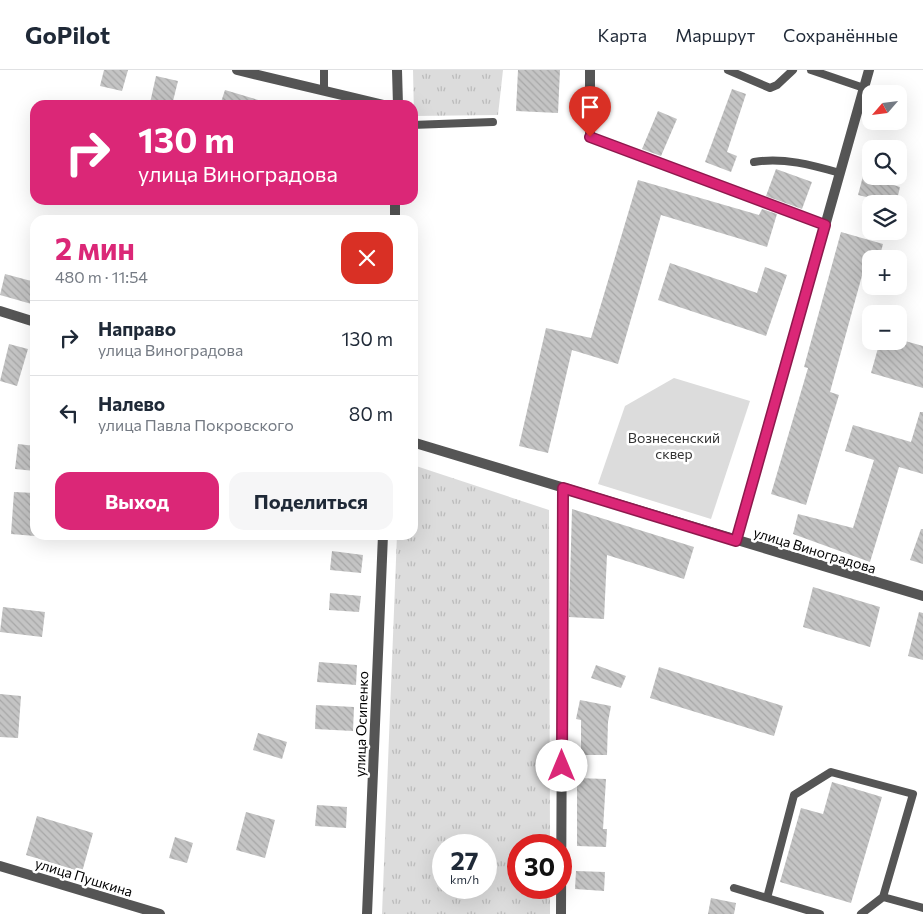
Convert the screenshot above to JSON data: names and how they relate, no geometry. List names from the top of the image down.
{
  "streets": {
    "street": ["улица Виноградова", "улица Осипенко", "улица Пушкина"]
  },
  "parks": ["Вознесенский сквер"],
  "north": "bottom left",
  "page": {
    "header": "GoPilot",
    "nav": ["Карта", "Маршрут", "Сохранённые"],
    "map_buttons": ["+", "−"],
    "turn": ["130 m", "улица Виноградова"],
    "heading": ["2 мин", "480 m · 11:54"],
    "list": [
      {
        "name": "Направо",
        "note": "улица Виноградова",
        "value": "130 m"
      },
      {
        "name": "Налево",
        "note": "улица Павла Покровского",
        "value": "80 m"
      }
    ],
    "buttons": ["Выход", "Поделиться"],
    "speed": "27 km/h",
    "limit": "30"
  }
}
